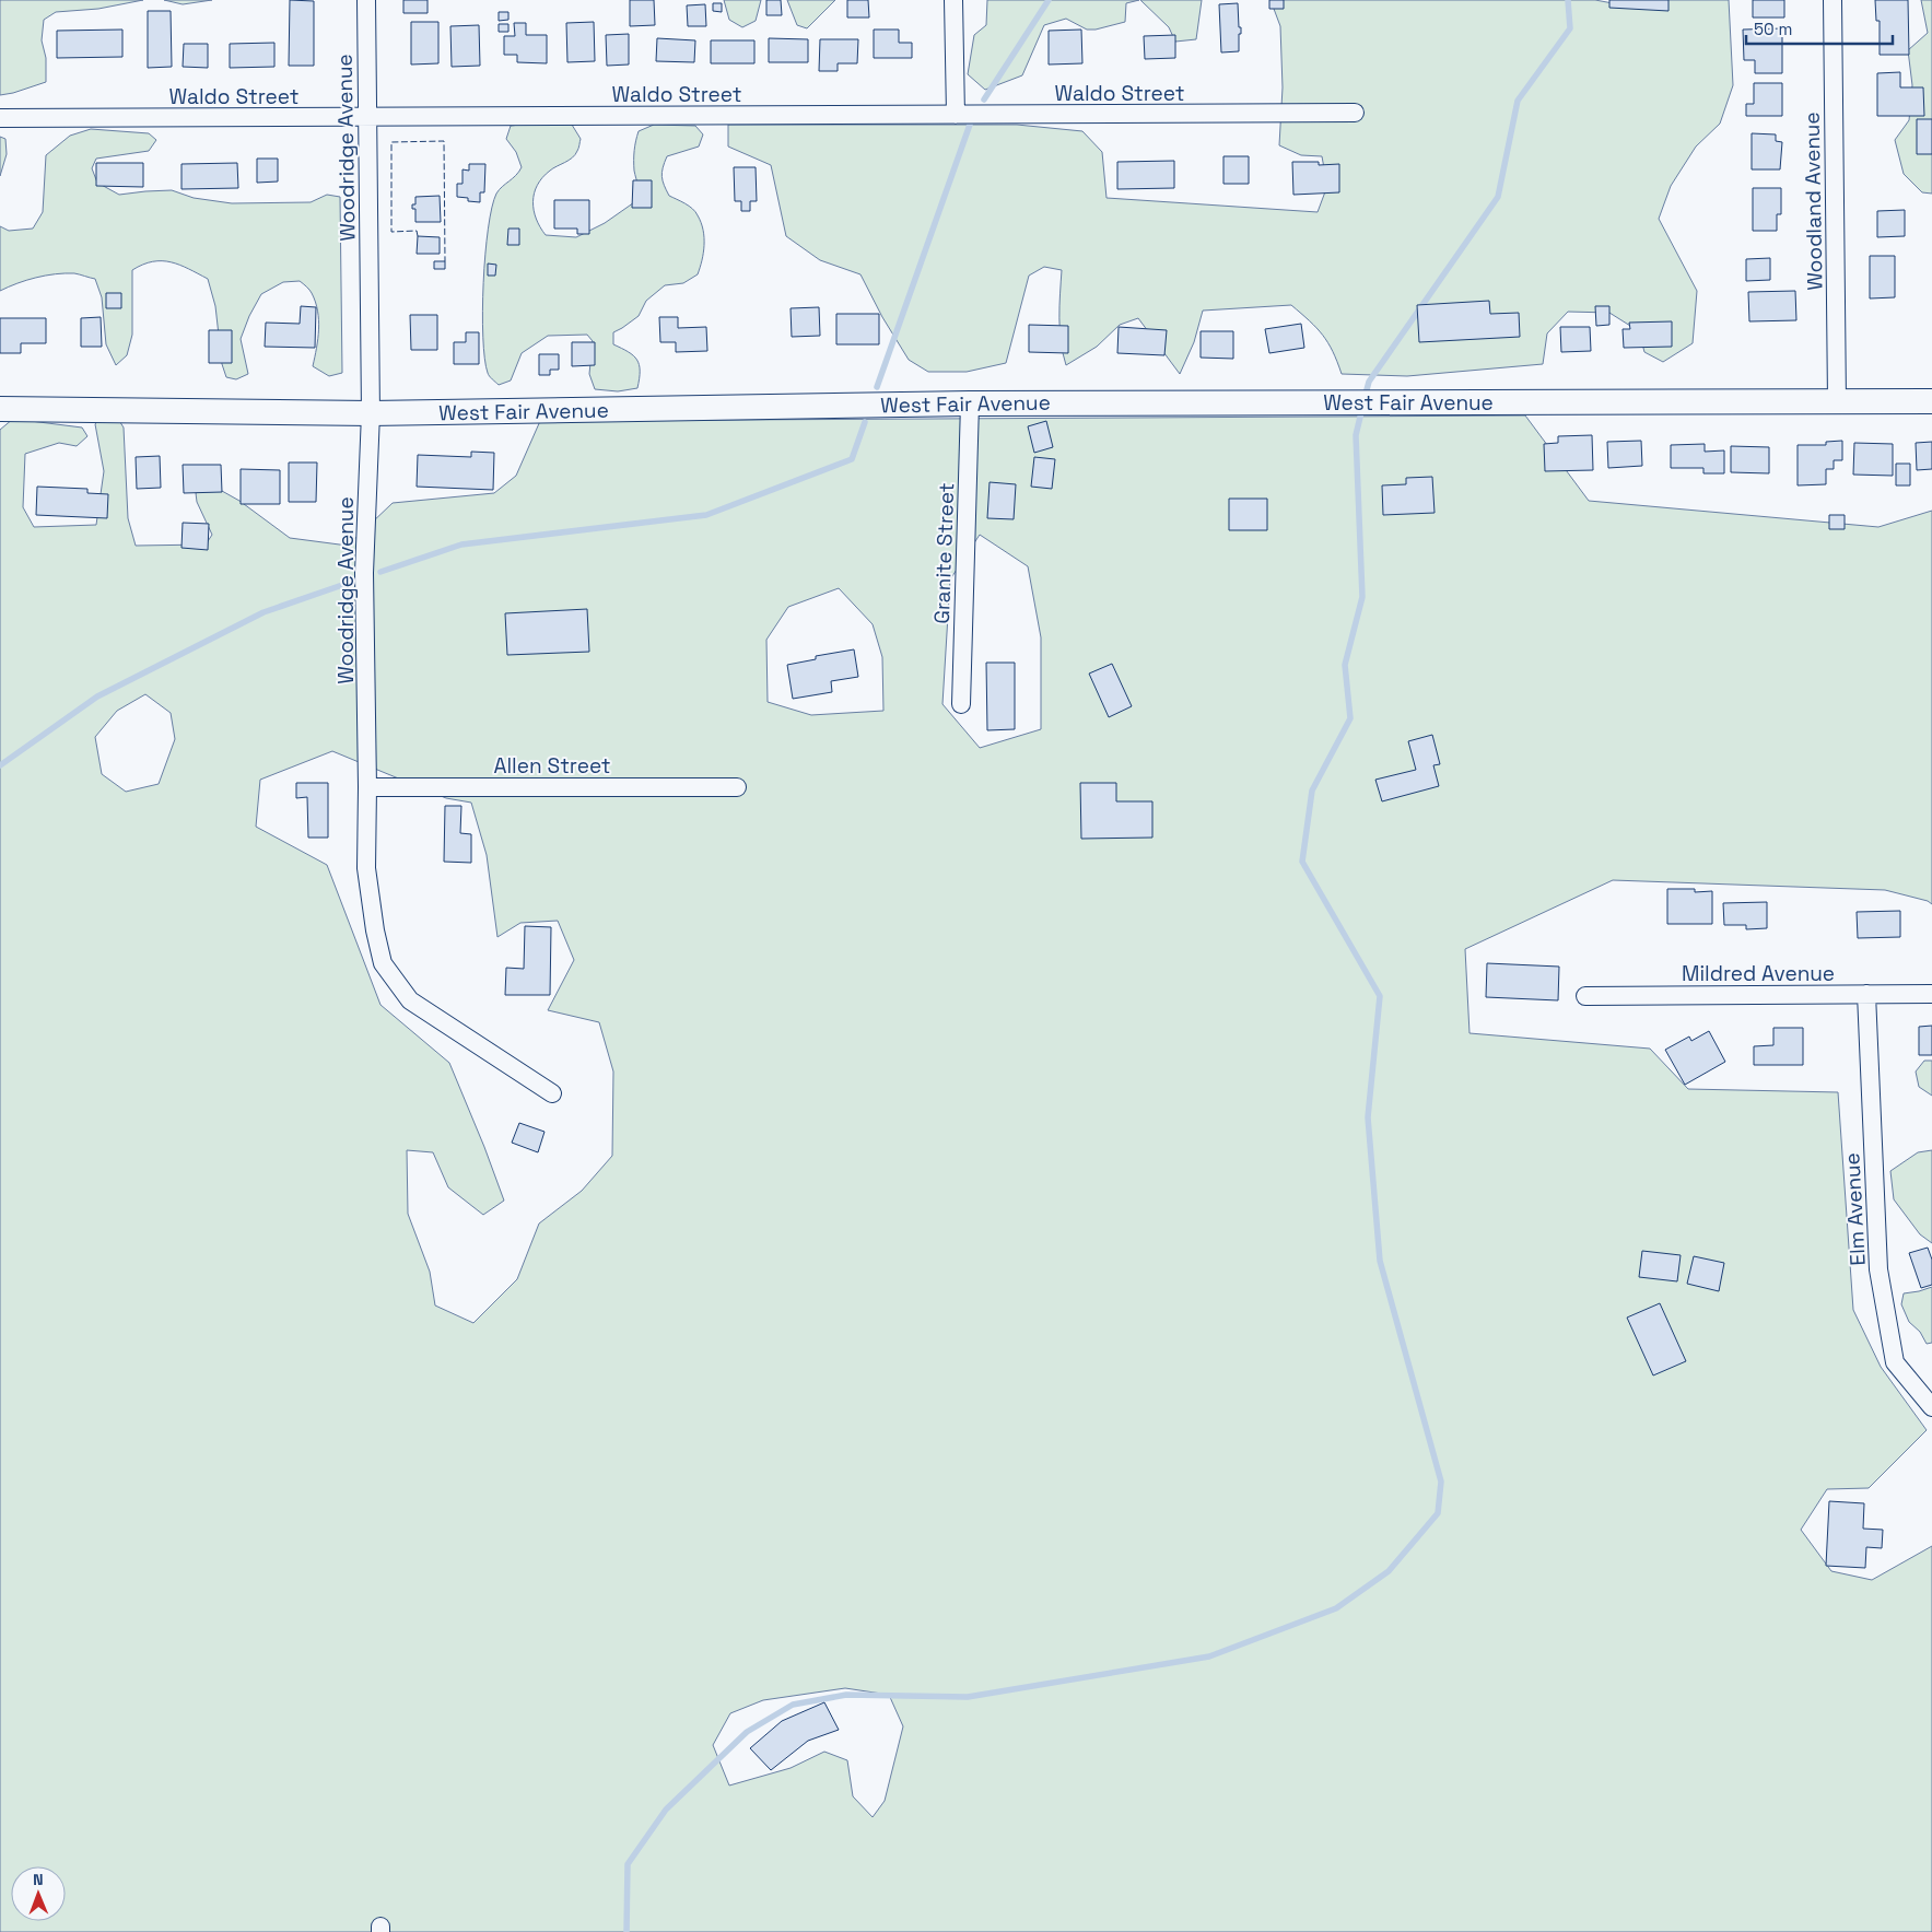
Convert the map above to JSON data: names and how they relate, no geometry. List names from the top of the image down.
{
  "streets": {
    "street": [
      "Waldo Street",
      "Woodridge Avenue",
      "Woodland Avenue",
      "West Fair Avenue",
      "Granite Street",
      "Allen Street",
      "Mildred Avenue",
      "Elm Avenue"
    ]
  },
  "crossings": [
    ["Waldo Street", "Woodridge Avenue"],
    ["Woodridge Avenue", "West Fair Avenue"],
    ["Woodridge Avenue", "Allen Street"],
    ["Woodland Avenue", "West Fair Avenue"],
    ["West Fair Avenue", "Granite Street"],
    ["Mildred Avenue", "Elm Avenue"]
  ],
  "scale_bar": "50 m",
  "north": "top"
}
